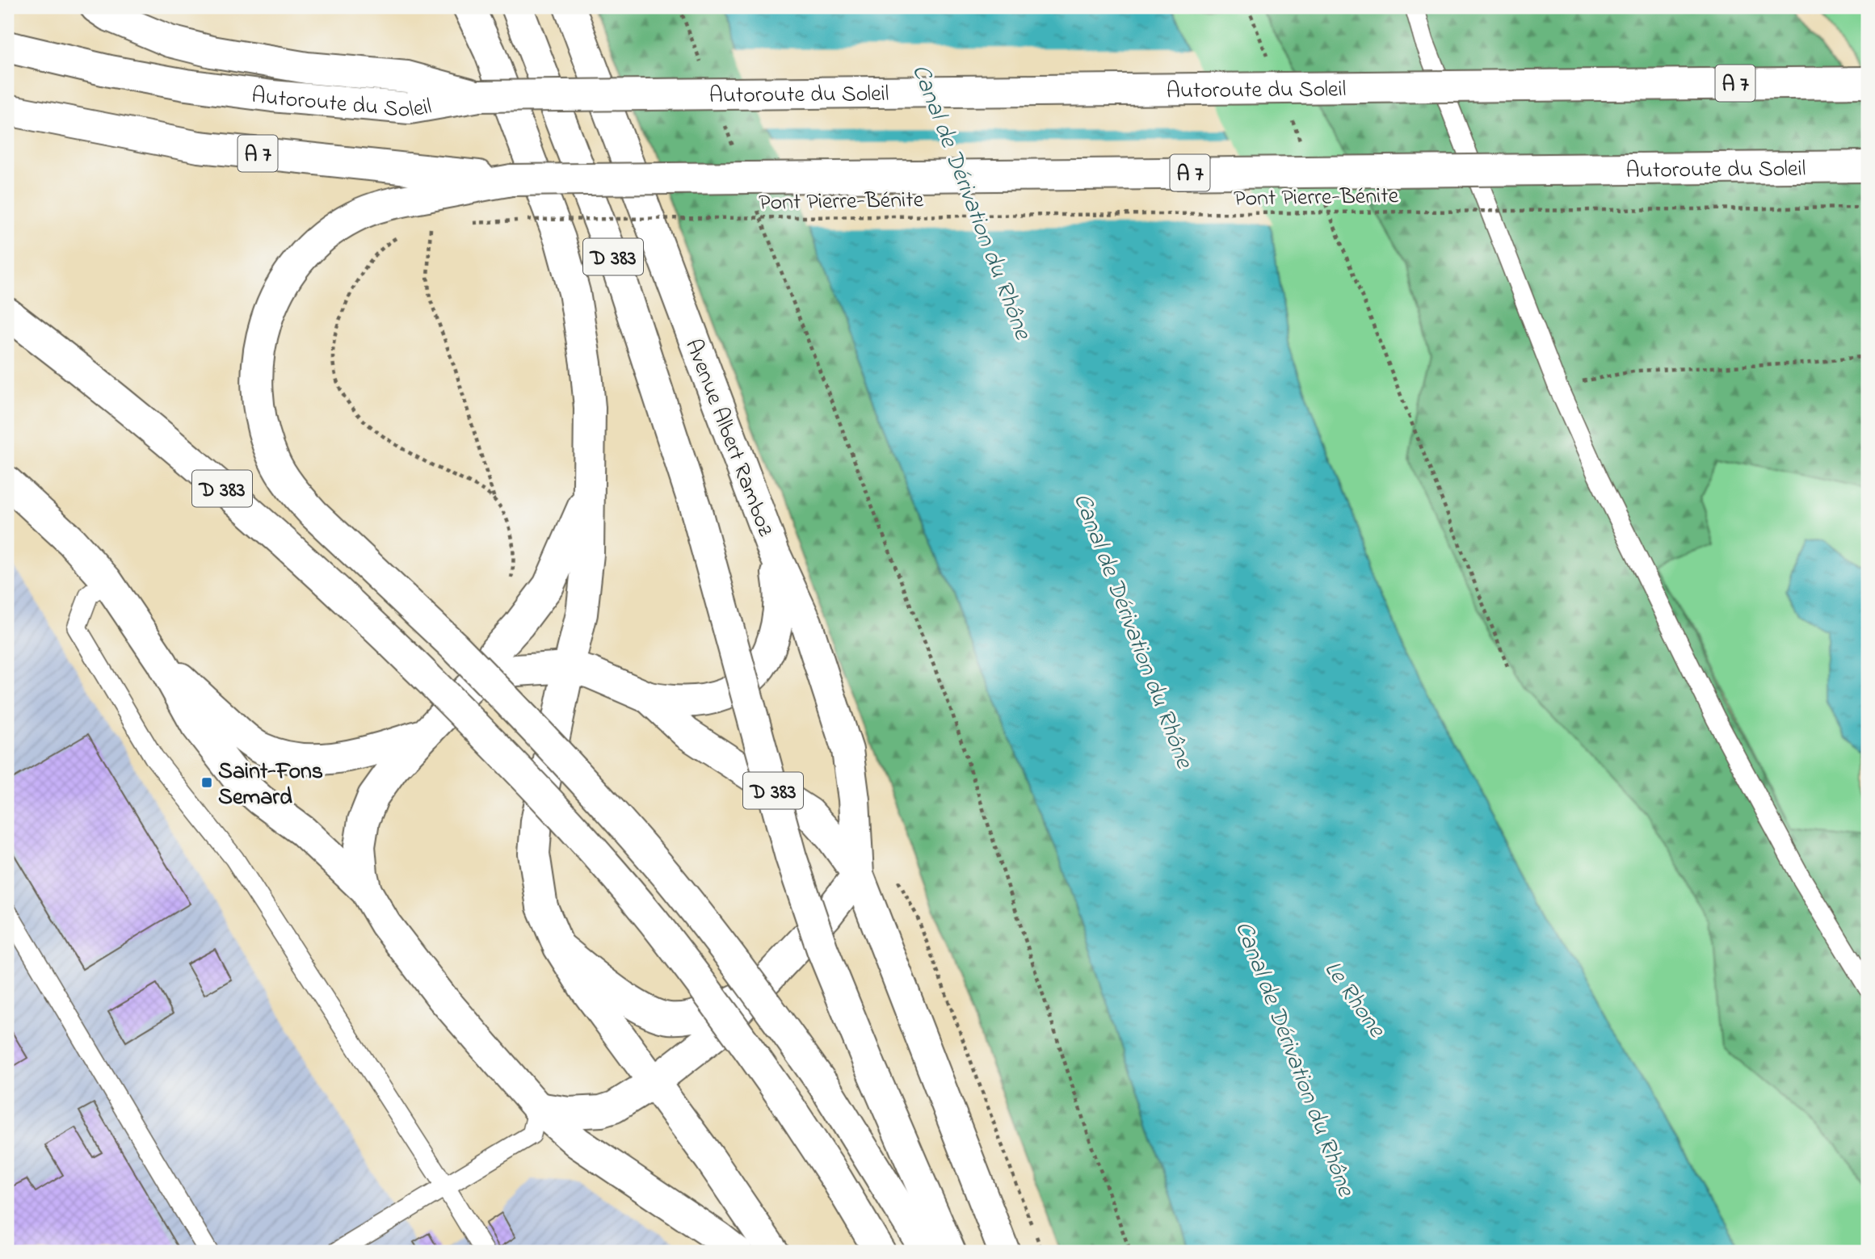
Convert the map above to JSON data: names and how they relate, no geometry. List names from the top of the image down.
{
  "streets": {
    "main road": [
      "A 7",
      "Autoroute du Soleil",
      "D 383",
      "Avenue Albert Ramboz"
    ],
    "path": ["Pont Pierre-Bénite"]
  },
  "water": ["Canal de Dérivation du Rhône", "Le Rhone"],
  "places": {
    "transit": ["Saint-Fons Semard"]
  }
}
